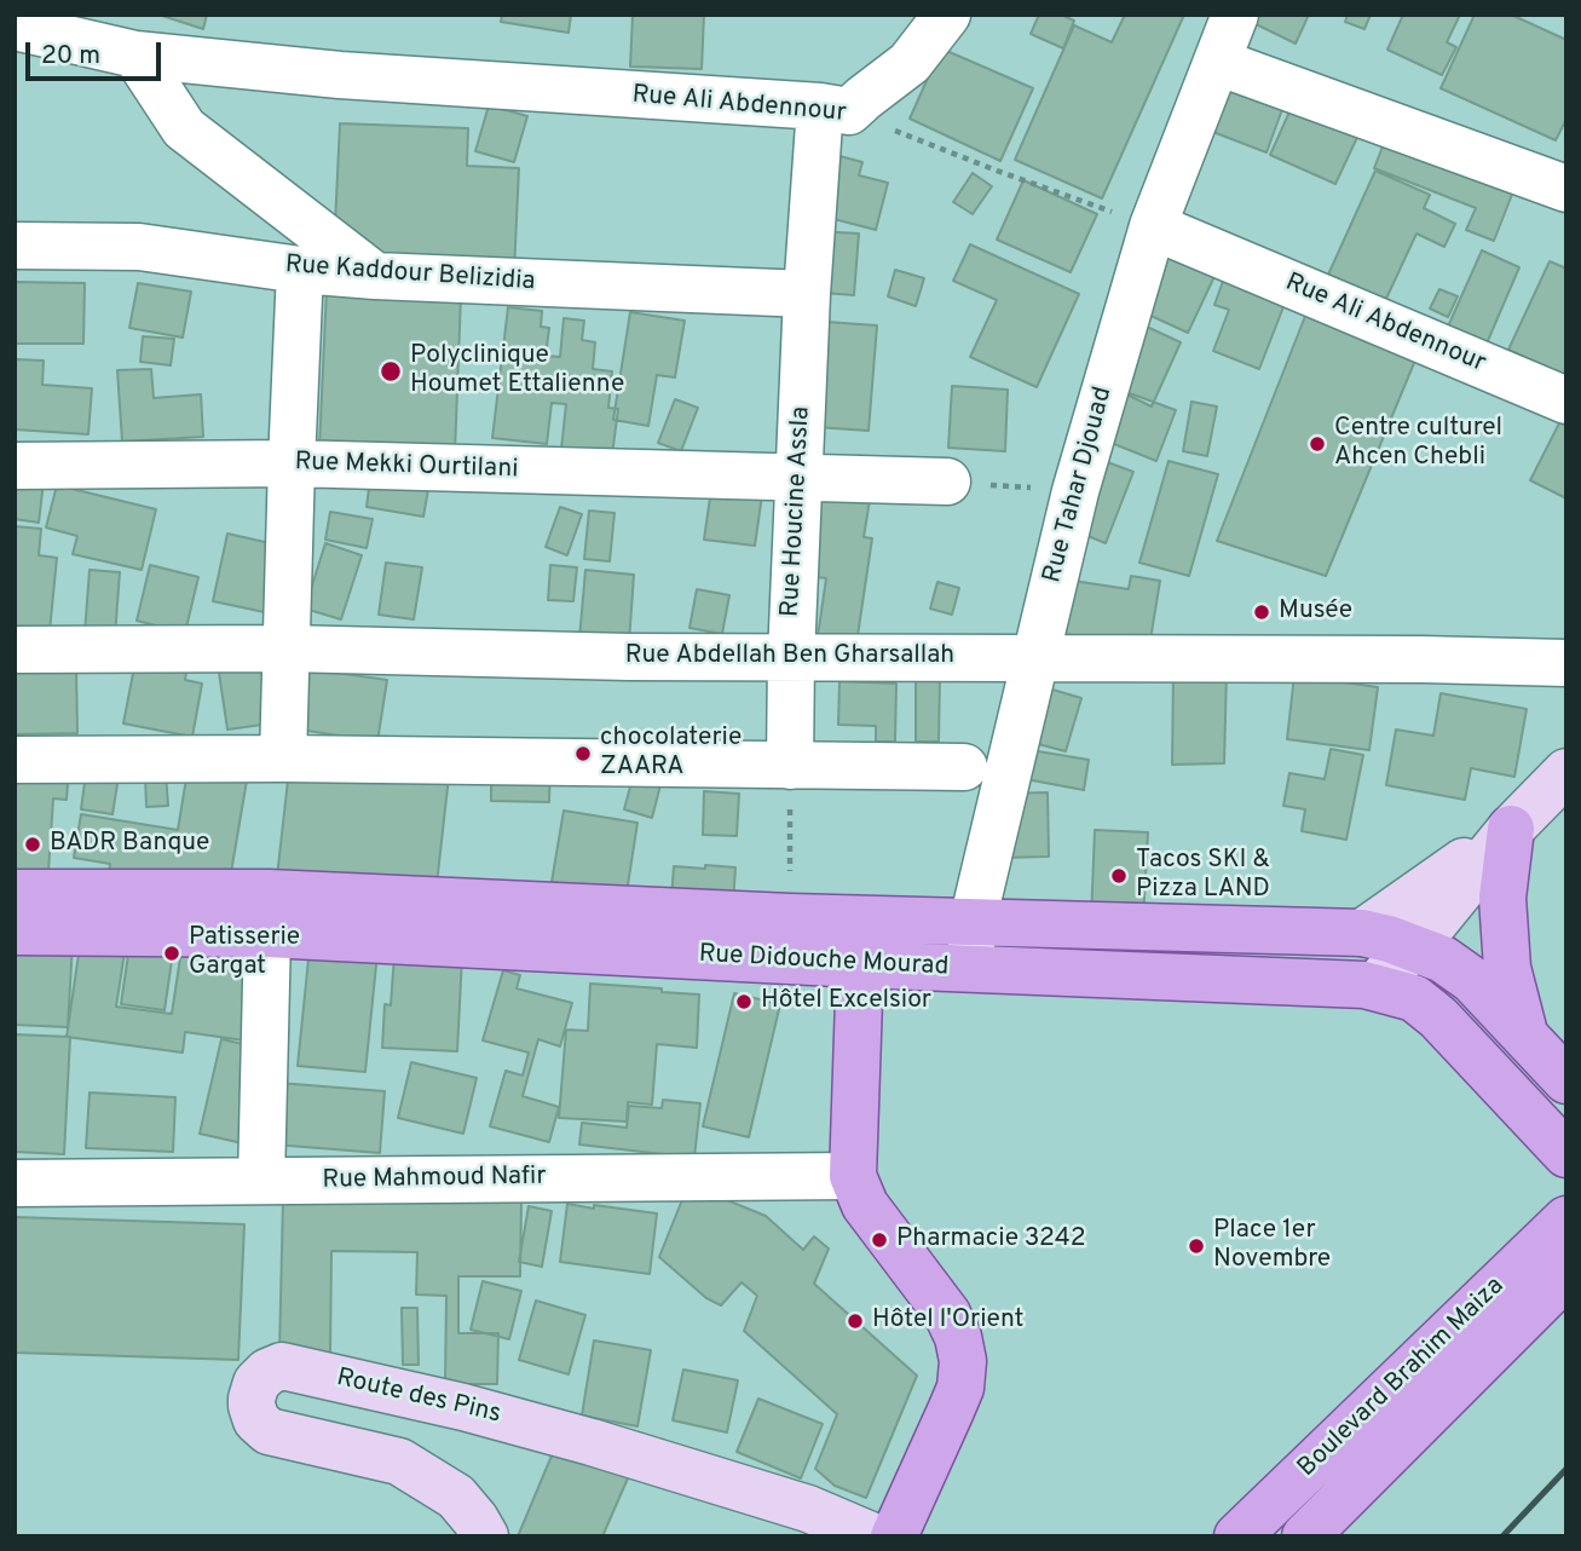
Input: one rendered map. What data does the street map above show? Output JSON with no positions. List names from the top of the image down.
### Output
{
  "streets": {
    "main road": ["Rue Didouche Mourad", "Boulevard Brahim Maiza"],
    "street": [
      "Rue Ali Abdennour",
      "Rue Kaddour Belizidia",
      "Rue Mekki Ourtilani",
      "Rue Tahar Djouad",
      "Rue Houcine Assla",
      "Rue Abdellah Ben Gharsallah",
      "Rue Mahmoud Nafir",
      "Route des Pins"
    ]
  },
  "crossings": [
    ["Rue Ali Abdennour", "Rue Tahar Djouad"],
    ["Rue Ali Abdennour", "Rue Houcine Assla"],
    ["Rue Kaddour Belizidia", "Rue Houcine Assla"],
    ["Rue Mekki Ourtilani", "Rue Houcine Assla"],
    ["Rue Tahar Djouad", "Rue Abdellah Ben Gharsallah"],
    ["Rue Tahar Djouad", "Rue Didouche Mourad"],
    ["Rue Houcine Assla", "Rue Abdellah Ben Gharsallah"]
  ],
  "places": [
    "Polyclinique Houmet Ettalienne",
    "Centre culturel Ahcen Chebli",
    "Musée",
    "chocolaterie ZAARA",
    "BADR Banque",
    "Tacos SKI & Pizza LAND",
    "Patisserie Gargat",
    "Hôtel Excelsior",
    "Pharmacie 3242",
    "Place 1er Novembre",
    "Hôtel l'Orient"
  ],
  "scale_bar": "20 m"
}
